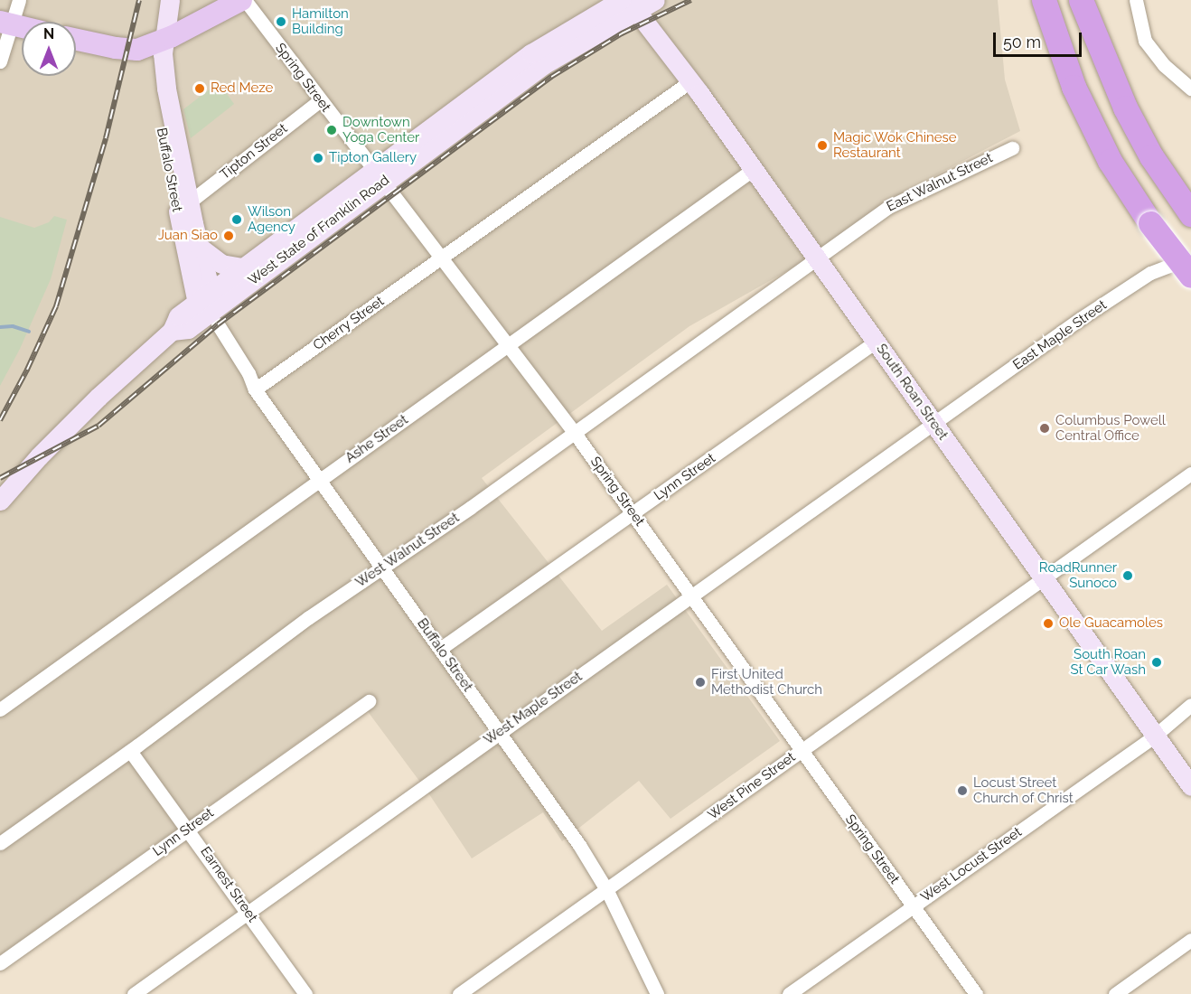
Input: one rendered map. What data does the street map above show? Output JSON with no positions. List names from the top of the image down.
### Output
{
  "streets": {
    "main road": ["Buffalo Street", "West State of Franklin Road", "South Roan Street"],
    "street": [
      "Spring Street",
      "Tipton Street",
      "East Walnut Street",
      "Cherry Street",
      "East Maple Street",
      "Ashe Street",
      "Lynn Street",
      "West Walnut Street",
      "West Maple Street",
      "West Pine Street",
      "West Locust Street",
      "Earnest Street"
    ]
  },
  "crossings": [
    ["Spring Street", "Tipton Street"],
    ["Spring Street", "West State of Franklin Road"],
    ["Spring Street", "Cherry Street"],
    ["Spring Street", "Ashe Street"],
    ["Spring Street", "Lynn Street"],
    ["Spring Street", "West Walnut Street"],
    ["Spring Street", "West Maple Street"],
    ["Spring Street", "West Pine Street"],
    ["Spring Street", "West Locust Street"],
    ["Tipton Street", "Buffalo Street"],
    ["Buffalo Street", "West State of Franklin Road"],
    ["Buffalo Street", "Cherry Street"],
    ["Buffalo Street", "Ashe Street"],
    ["Buffalo Street", "Lynn Street"],
    ["Buffalo Street", "West Walnut Street"],
    ["Buffalo Street", "West Maple Street"],
    ["Buffalo Street", "West Pine Street"],
    ["East Walnut Street", "South Roan Street"],
    ["East Walnut Street", "West Walnut Street"],
    ["West State of Franklin Road", "South Roan Street"],
    ["Cherry Street", "South Roan Street"],
    ["East Maple Street", "South Roan Street"],
    ["East Maple Street", "West Maple Street"],
    ["South Roan Street", "Ashe Street"],
    ["South Roan Street", "Lynn Street"],
    ["South Roan Street", "West Walnut Street"],
    ["South Roan Street", "West Maple Street"],
    ["South Roan Street", "West Pine Street"],
    ["South Roan Street", "West Locust Street"],
    ["Lynn Street", "Earnest Street"],
    ["West Walnut Street", "Earnest Street"],
    ["West Maple Street", "Earnest Street"]
  ],
  "places": [
    "Hamilton Building",
    "Red Meze",
    "Downtown Yoga Center",
    "Magic Wok Chinese Restaurant",
    "Tipton Gallery",
    "Wilson Agency",
    "Juan Siao",
    "Columbus Powell Central Office",
    "RoadRunner Sunoco",
    "Ole Guacamoles",
    "South Roan St Car Wash",
    "First United Methodist Church",
    "Locust Street Church of Christ"
  ],
  "scale_bar": "50 m",
  "north": "top"
}
